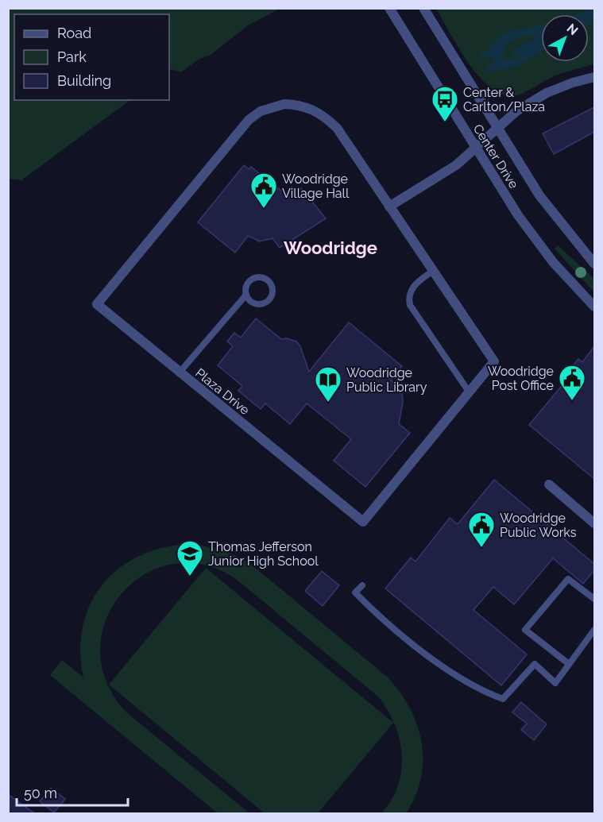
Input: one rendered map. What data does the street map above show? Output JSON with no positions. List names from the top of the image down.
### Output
{
  "streets": {
    "street": ["Center Drive", "Plaza Drive"]
  },
  "districts": ["Woodridge"],
  "places": {
    "bus stop": ["Center & Carlton/Plaza"],
    "public building": ["Woodridge Village Hall", "Woodridge Post Office", "Woodridge Public Works"],
    "library": ["Woodridge Public Library"],
    "school or university": ["Thomas Jefferson Junior High School"]
  },
  "legend": ["Road", "Park", "Building"],
  "scale_bar": "50 m",
  "north": "top right"
}
